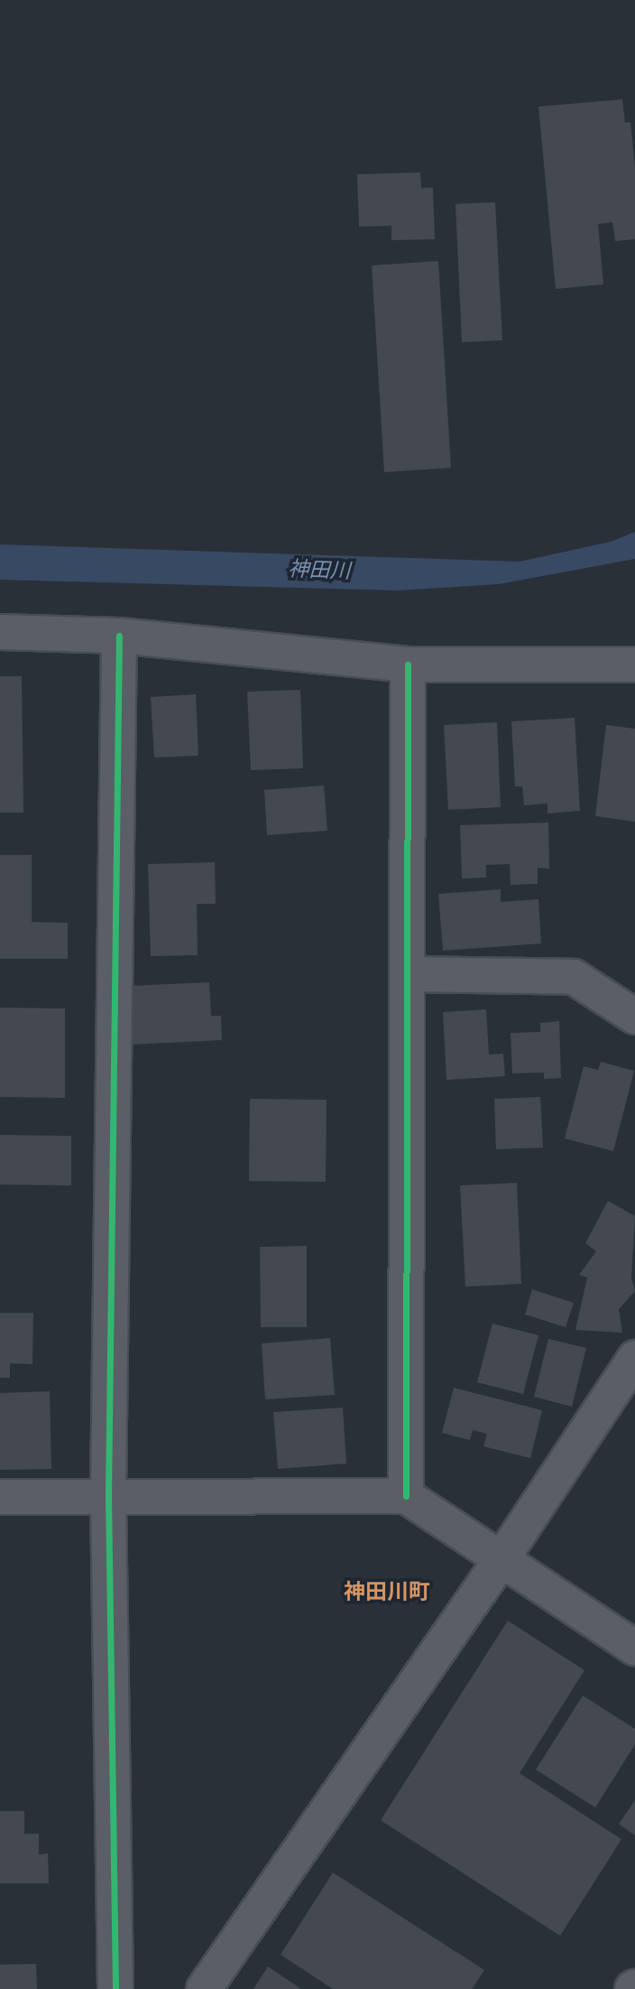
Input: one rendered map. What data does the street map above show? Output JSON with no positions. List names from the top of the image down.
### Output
{
  "districts": ["神田川町"],
  "water": ["神田川"]
}
